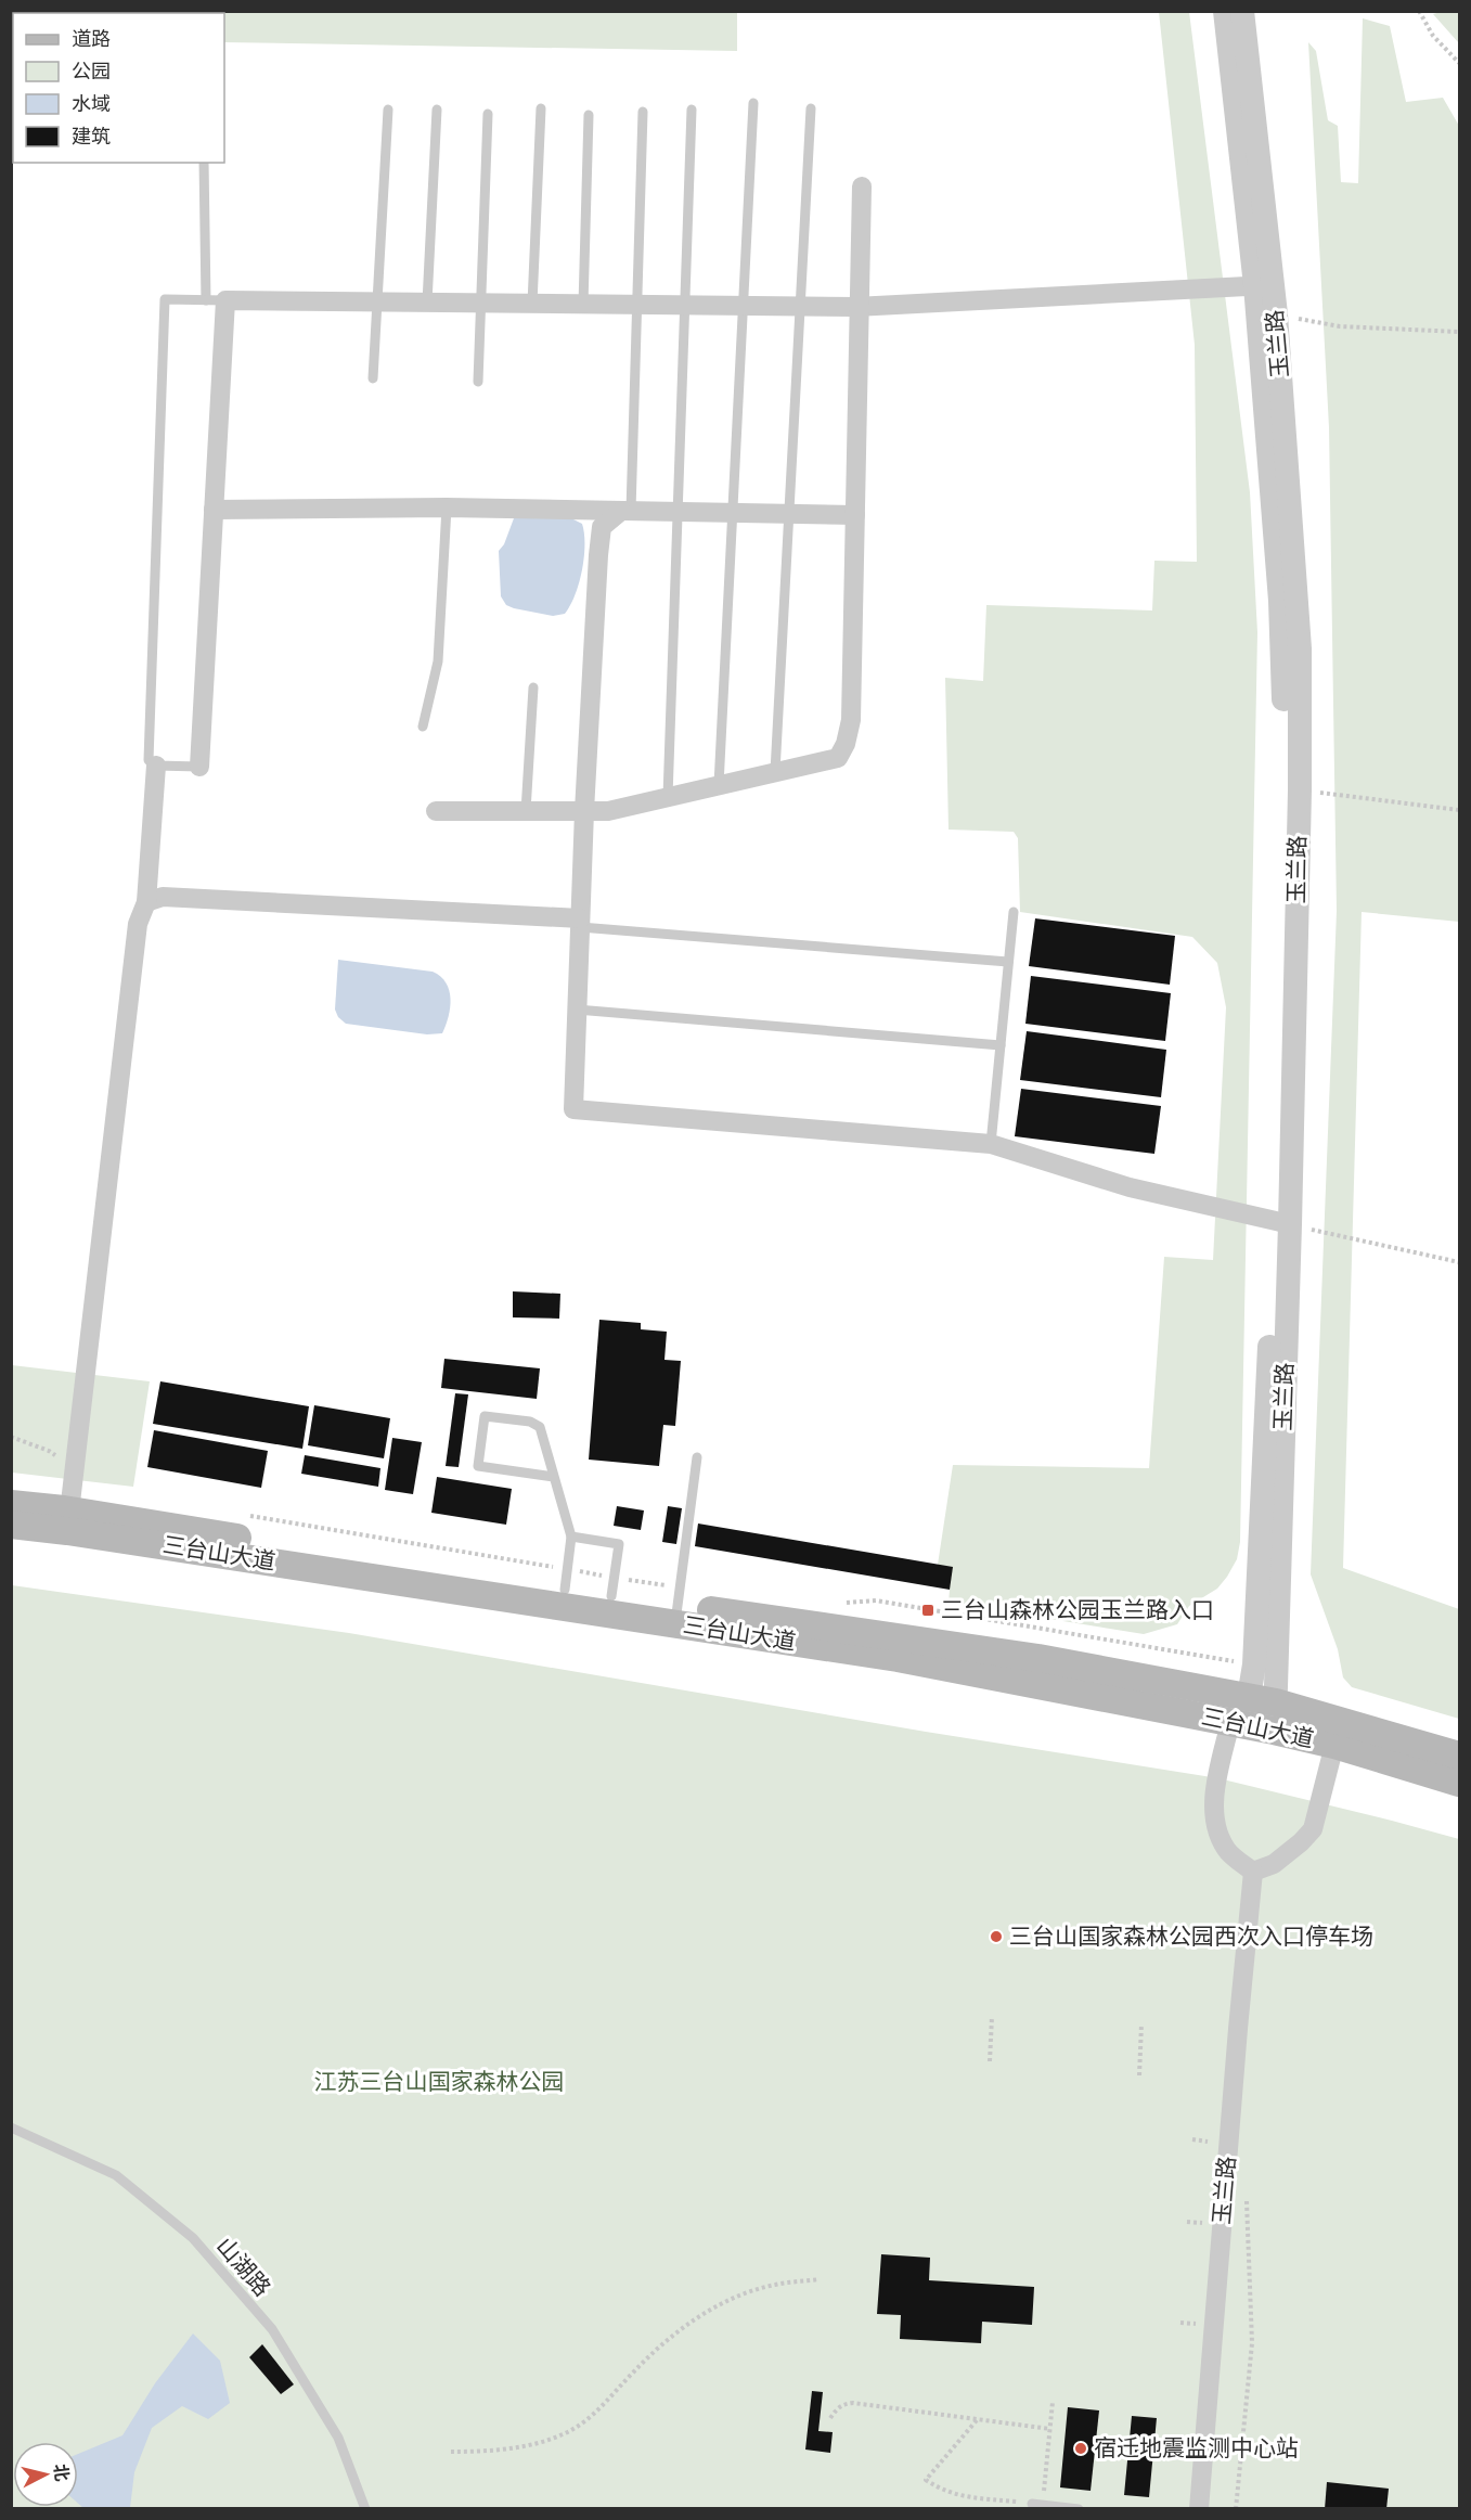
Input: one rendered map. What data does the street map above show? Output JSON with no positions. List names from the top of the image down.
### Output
{
  "streets": {
    "main road": ["三台山大道"],
    "street": ["玉兰路"],
    "lane": ["山湖路"]
  },
  "crossings": [
    ["玉兰路", "三台山大道"]
  ],
  "parks": ["江苏三台山国家森林公园"],
  "places": {
    "transit": ["三台山森林公园玉兰路入口"],
    "other": ["三台山国家森林公园西次入口停车场", "宿迁地震监测中心站"]
  },
  "legend": [
    "道路",
    "公园",
    "水域",
    "建筑"
  ],
  "north": "right"
}
